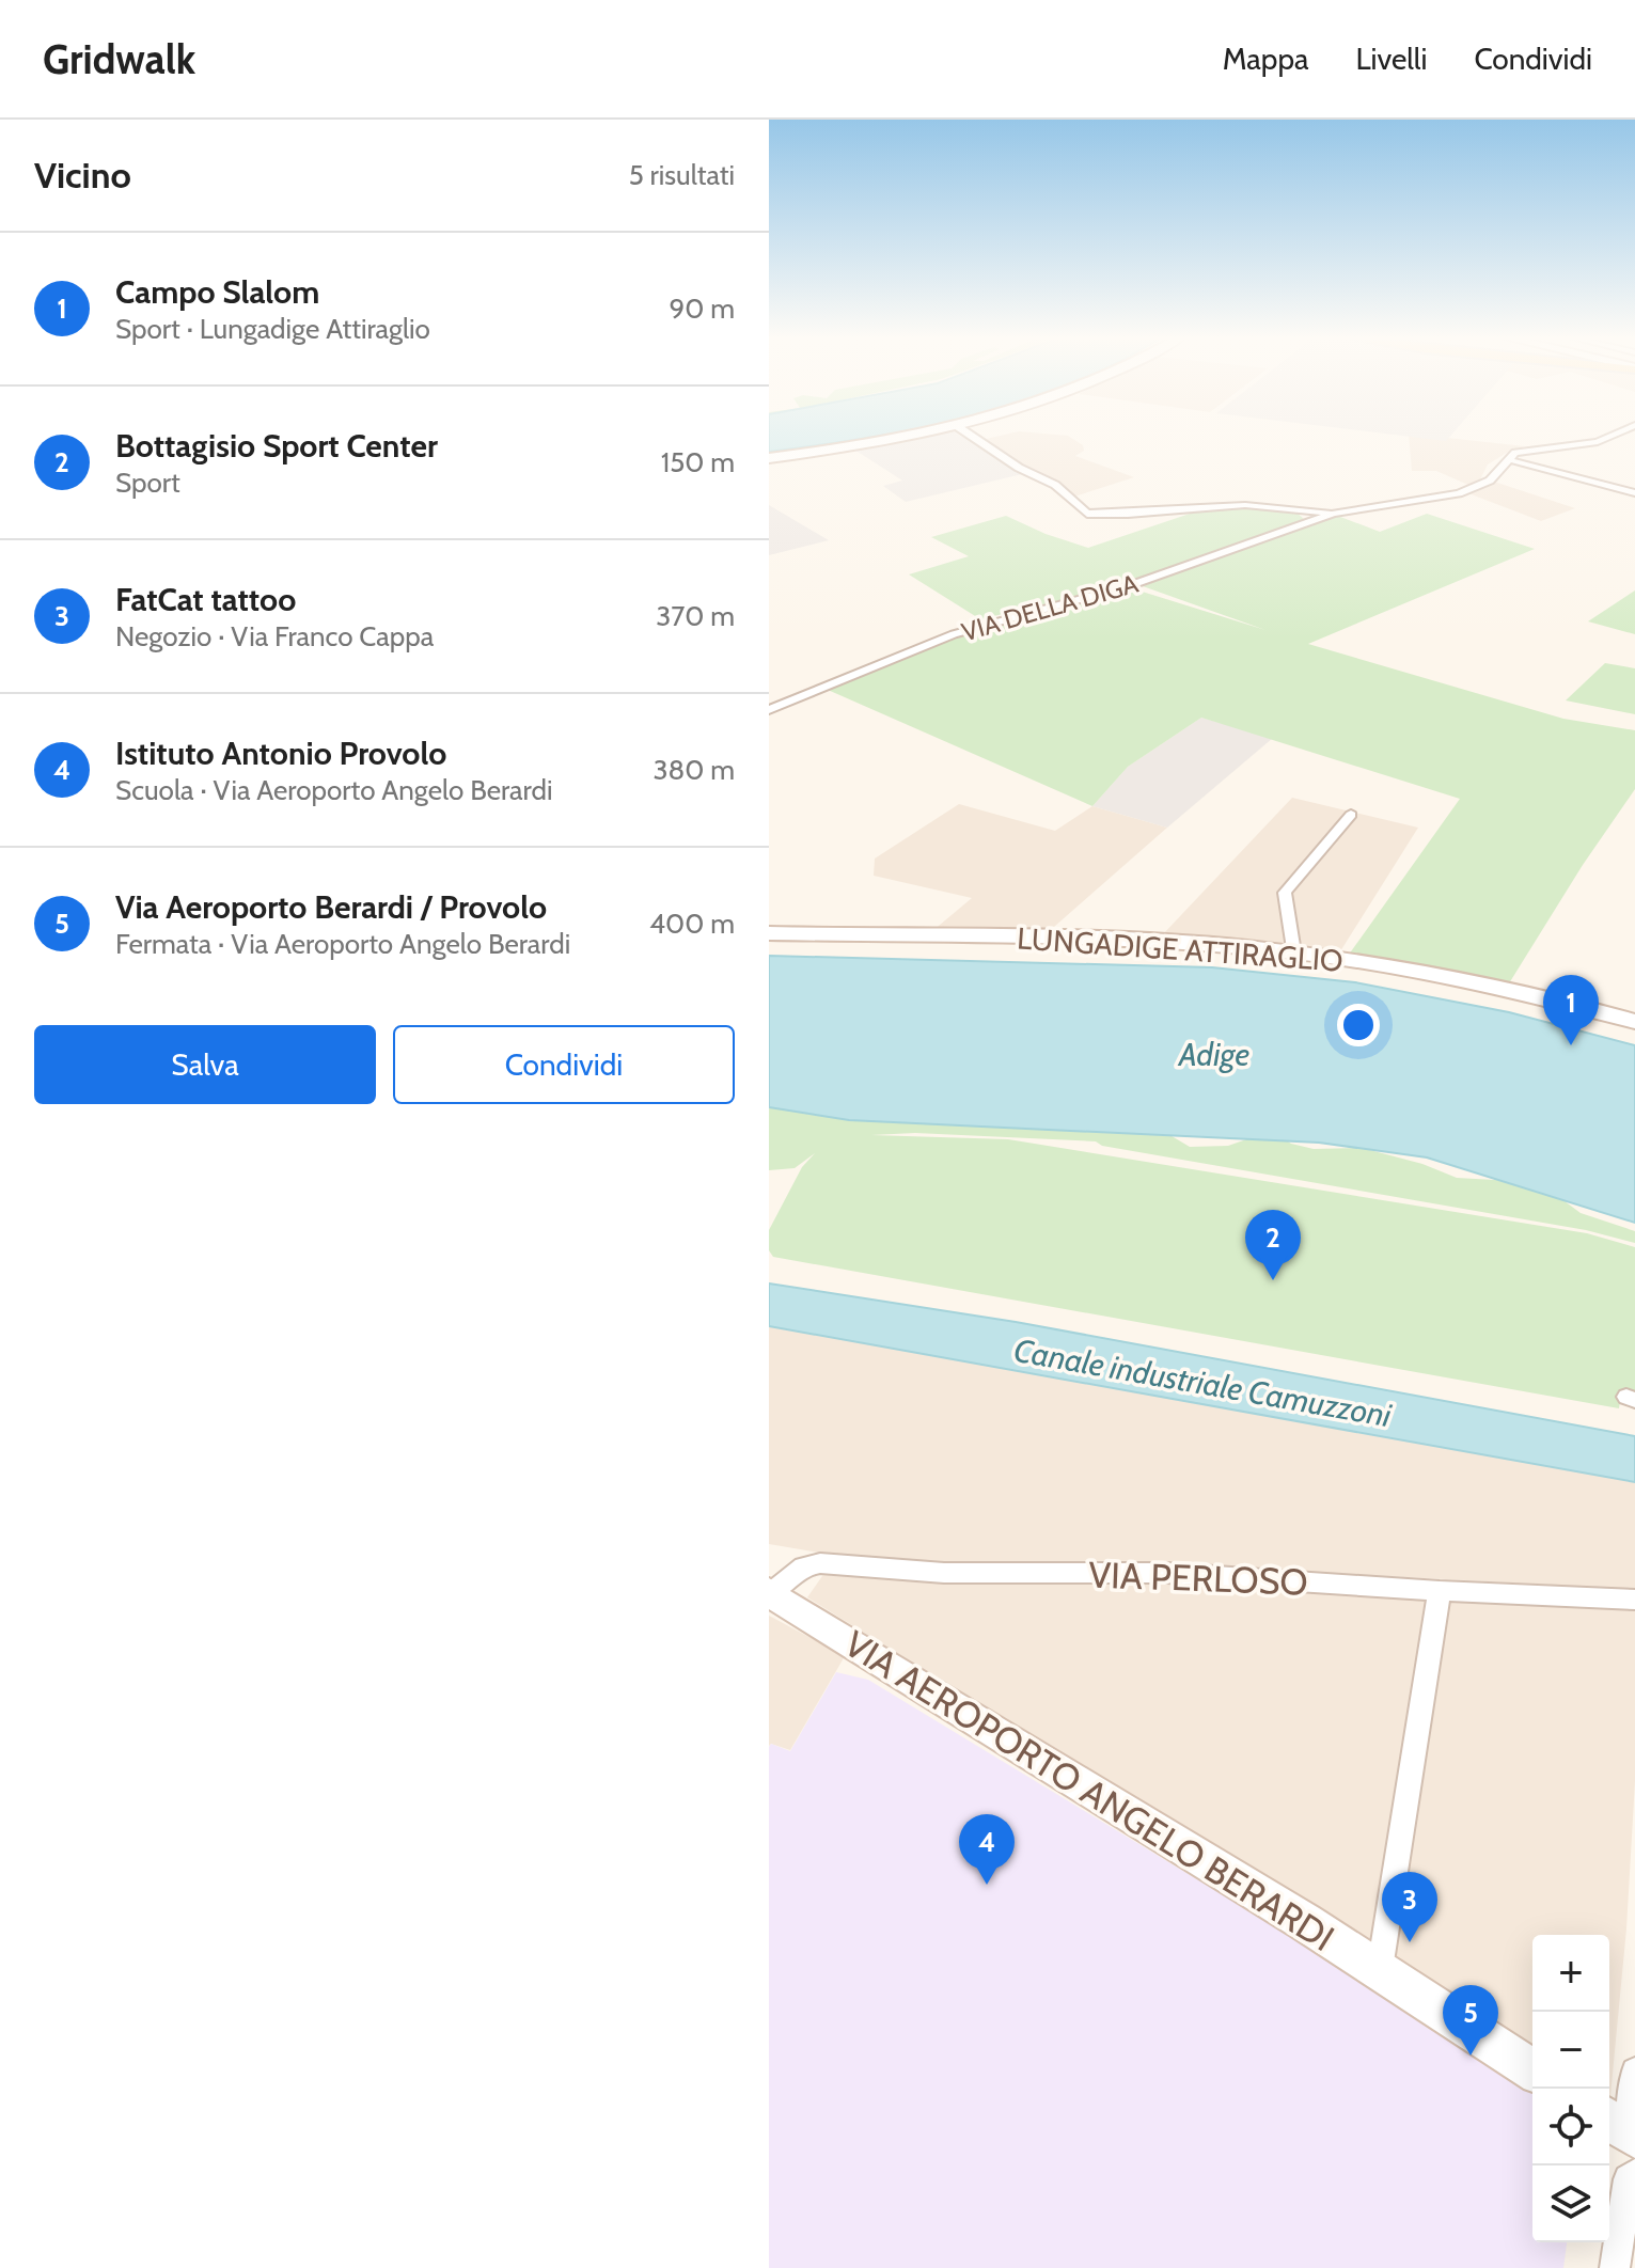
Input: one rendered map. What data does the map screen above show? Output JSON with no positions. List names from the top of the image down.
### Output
{
  "streets": {
    "street": [
      "VIA DELLA DIGA",
      "LUNGADIGE ATTIRAGLIO",
      "VIA PERLOSO",
      "VIA AEROPORTO ANGELO BERARDI"
    ]
  },
  "crossings": [
    ["VIA PERLOSO", "VIA AEROPORTO ANGELO BERARDI"]
  ],
  "water": ["Adige", "Canale industriale Camuzzoni"],
  "page": {
    "header": "Gridwalk",
    "nav": ["Mappa", "Livelli", "Condividi"],
    "heading": ["Vicino", "5 risultati"],
    "list": [
      {
        "mark": "1",
        "name": "Campo Slalom",
        "note": "Sport · Lungadige Attiraglio",
        "value": "90 m"
      },
      {
        "mark": "2",
        "name": "Bottagisio Sport Center",
        "note": "Sport",
        "value": "150 m"
      },
      {
        "mark": "3",
        "name": "FatCat tattoo",
        "note": "Negozio · Via Franco Cappa",
        "value": "370 m"
      },
      {
        "mark": "4",
        "name": "Istituto Antonio Provolo",
        "note": "Scuola · Via Aeroporto Angelo Berardi",
        "value": "380 m"
      },
      {
        "mark": "5",
        "name": "Via Aeroporto Berardi / Provolo",
        "note": "Fermata · Via Aeroporto Angelo Berardi",
        "value": "400 m"
      }
    ],
    "pins": [
      "1",
      "2",
      "4",
      "3",
      "5"
    ],
    "buttons": ["Salva", "Condividi"],
    "map_buttons": ["+", "−"]
  }
}
